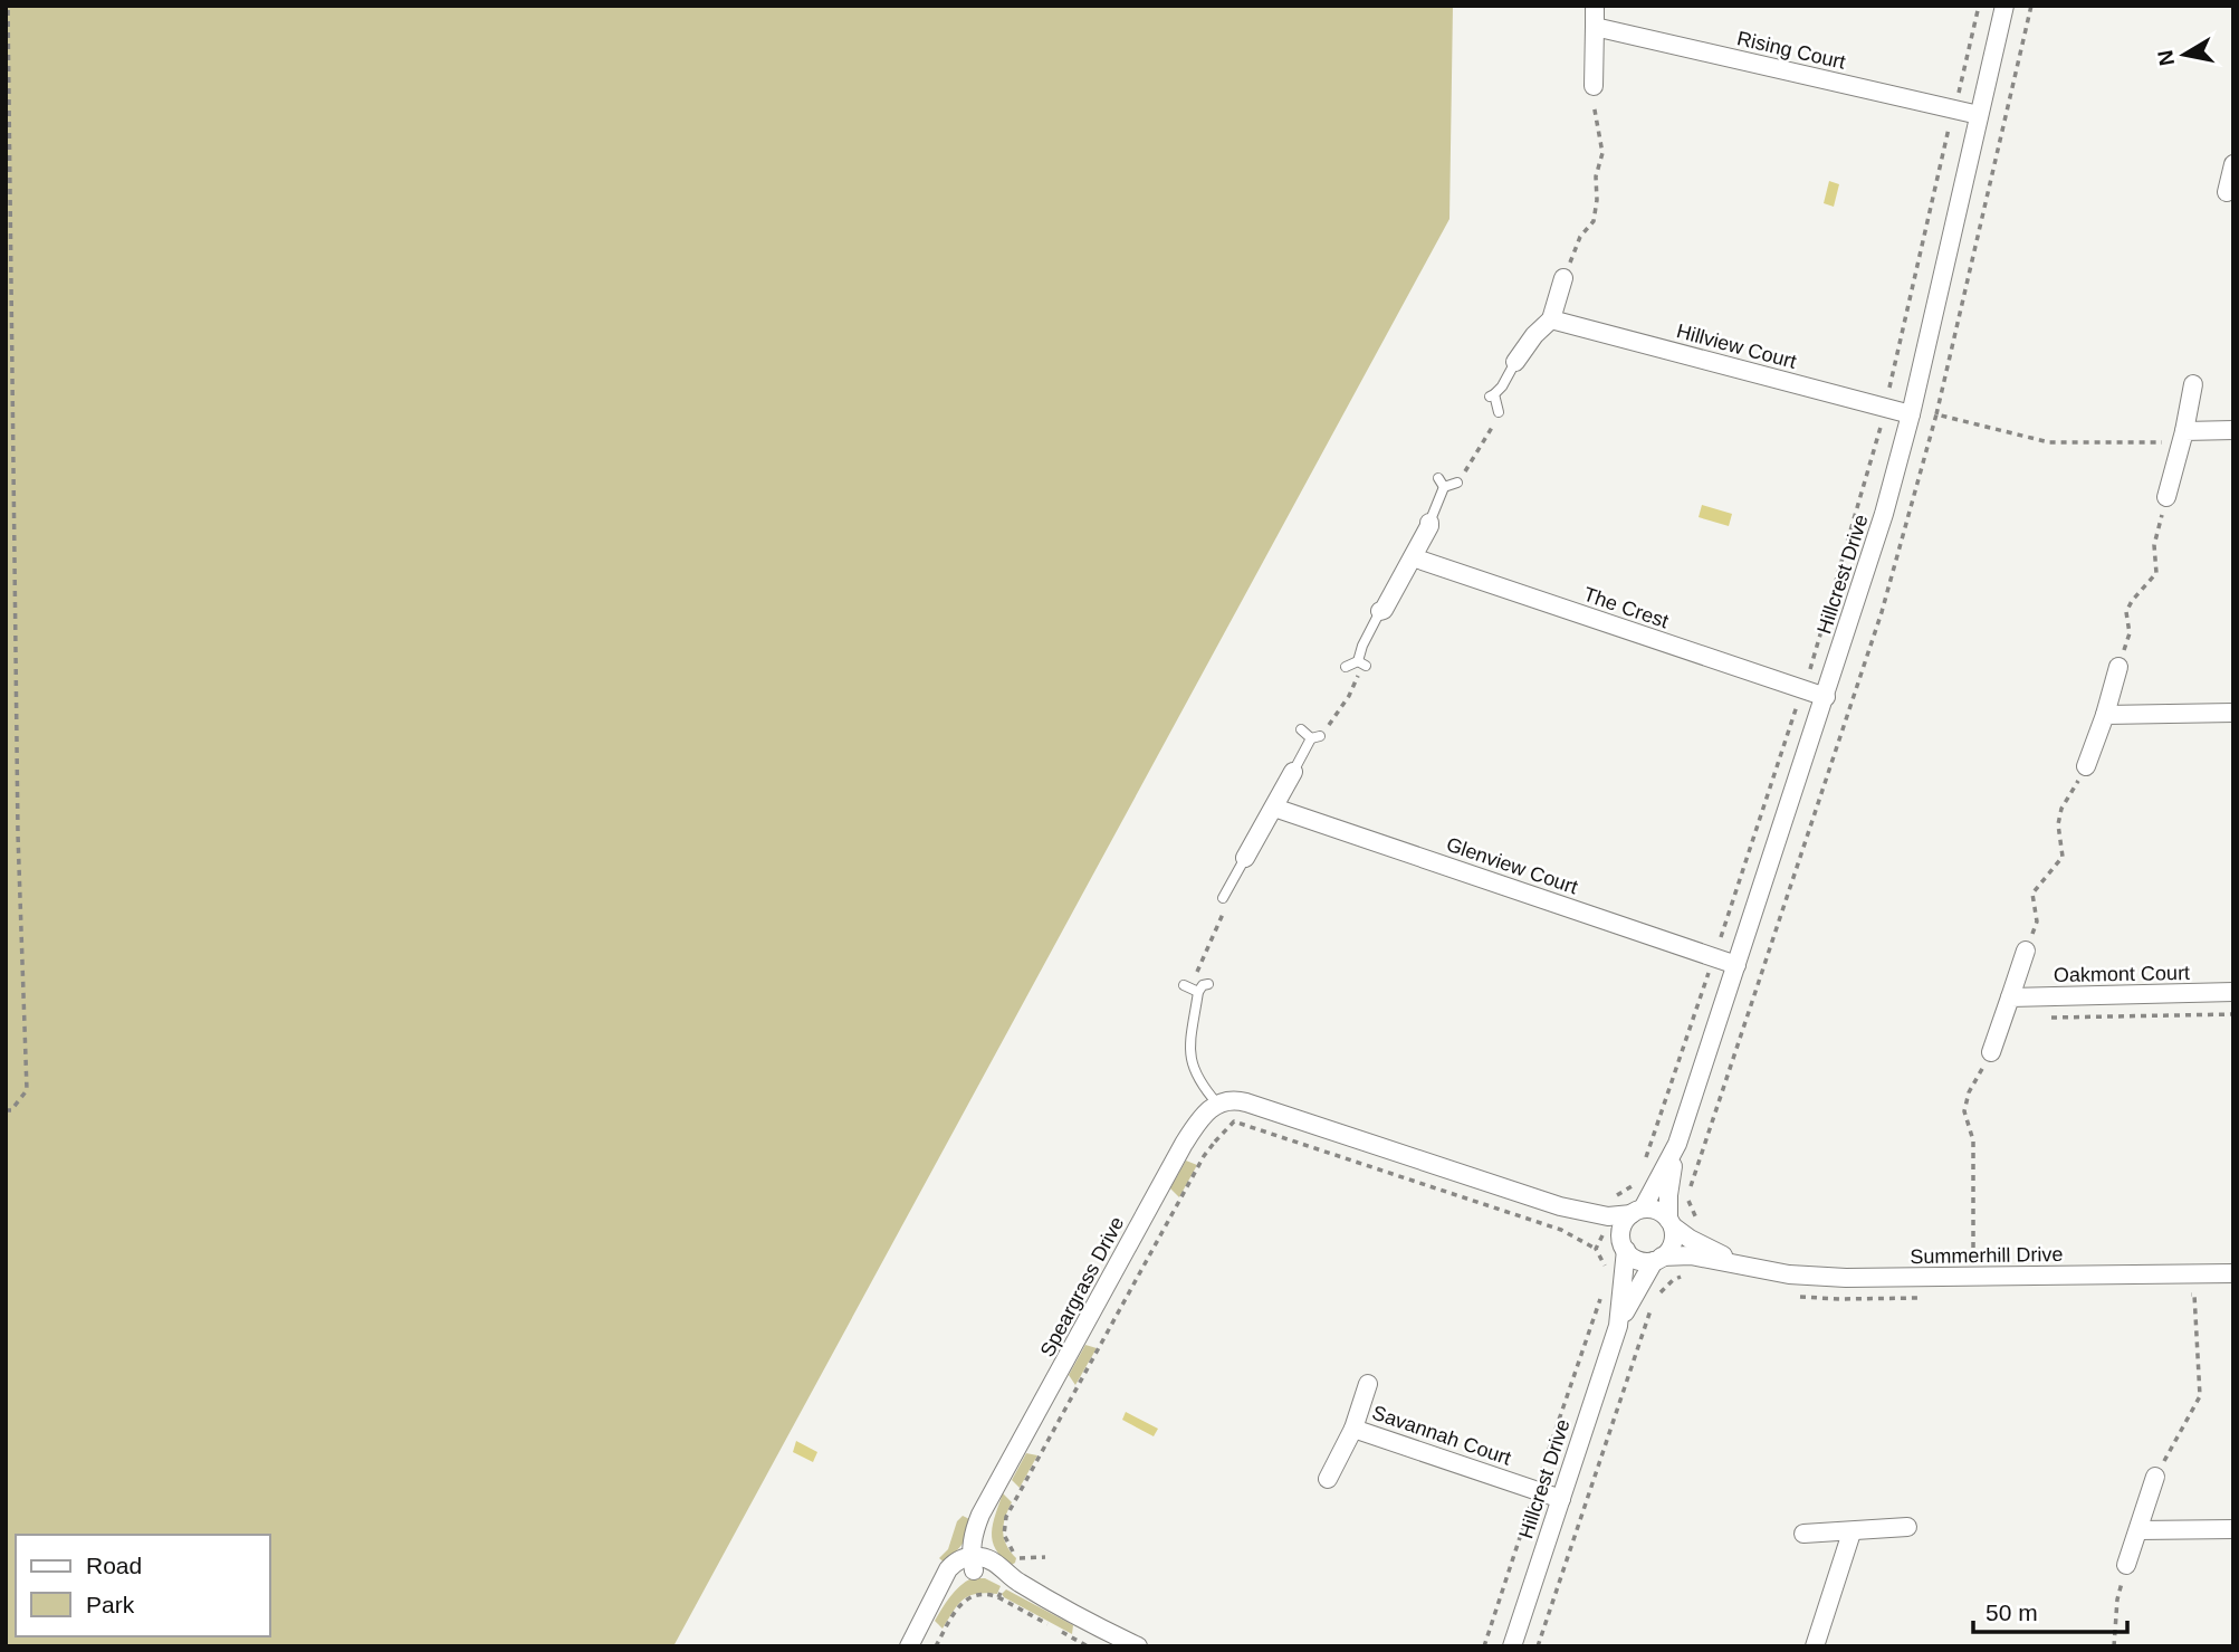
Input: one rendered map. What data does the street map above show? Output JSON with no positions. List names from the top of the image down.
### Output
{
  "streets": {
    "street": [
      "Rising Court",
      "Hillview Court",
      "Hillcrest Drive",
      "The Crest",
      "Glenview Court",
      "Oakmont Court",
      "Summerhill Drive",
      "Speargrass Drive",
      "Savannah Court"
    ]
  },
  "crossings": [
    ["Rising Court", "Hillcrest Drive"],
    ["Hillview Court", "Hillcrest Drive"],
    ["Hillcrest Drive", "The Crest"],
    ["Hillcrest Drive", "Glenview Court"],
    ["Hillcrest Drive", "Summerhill Drive"],
    ["Hillcrest Drive", "Savannah Court"]
  ],
  "legend": ["Road", "Park"],
  "scale_bar": "50 m",
  "north": "left"
}
